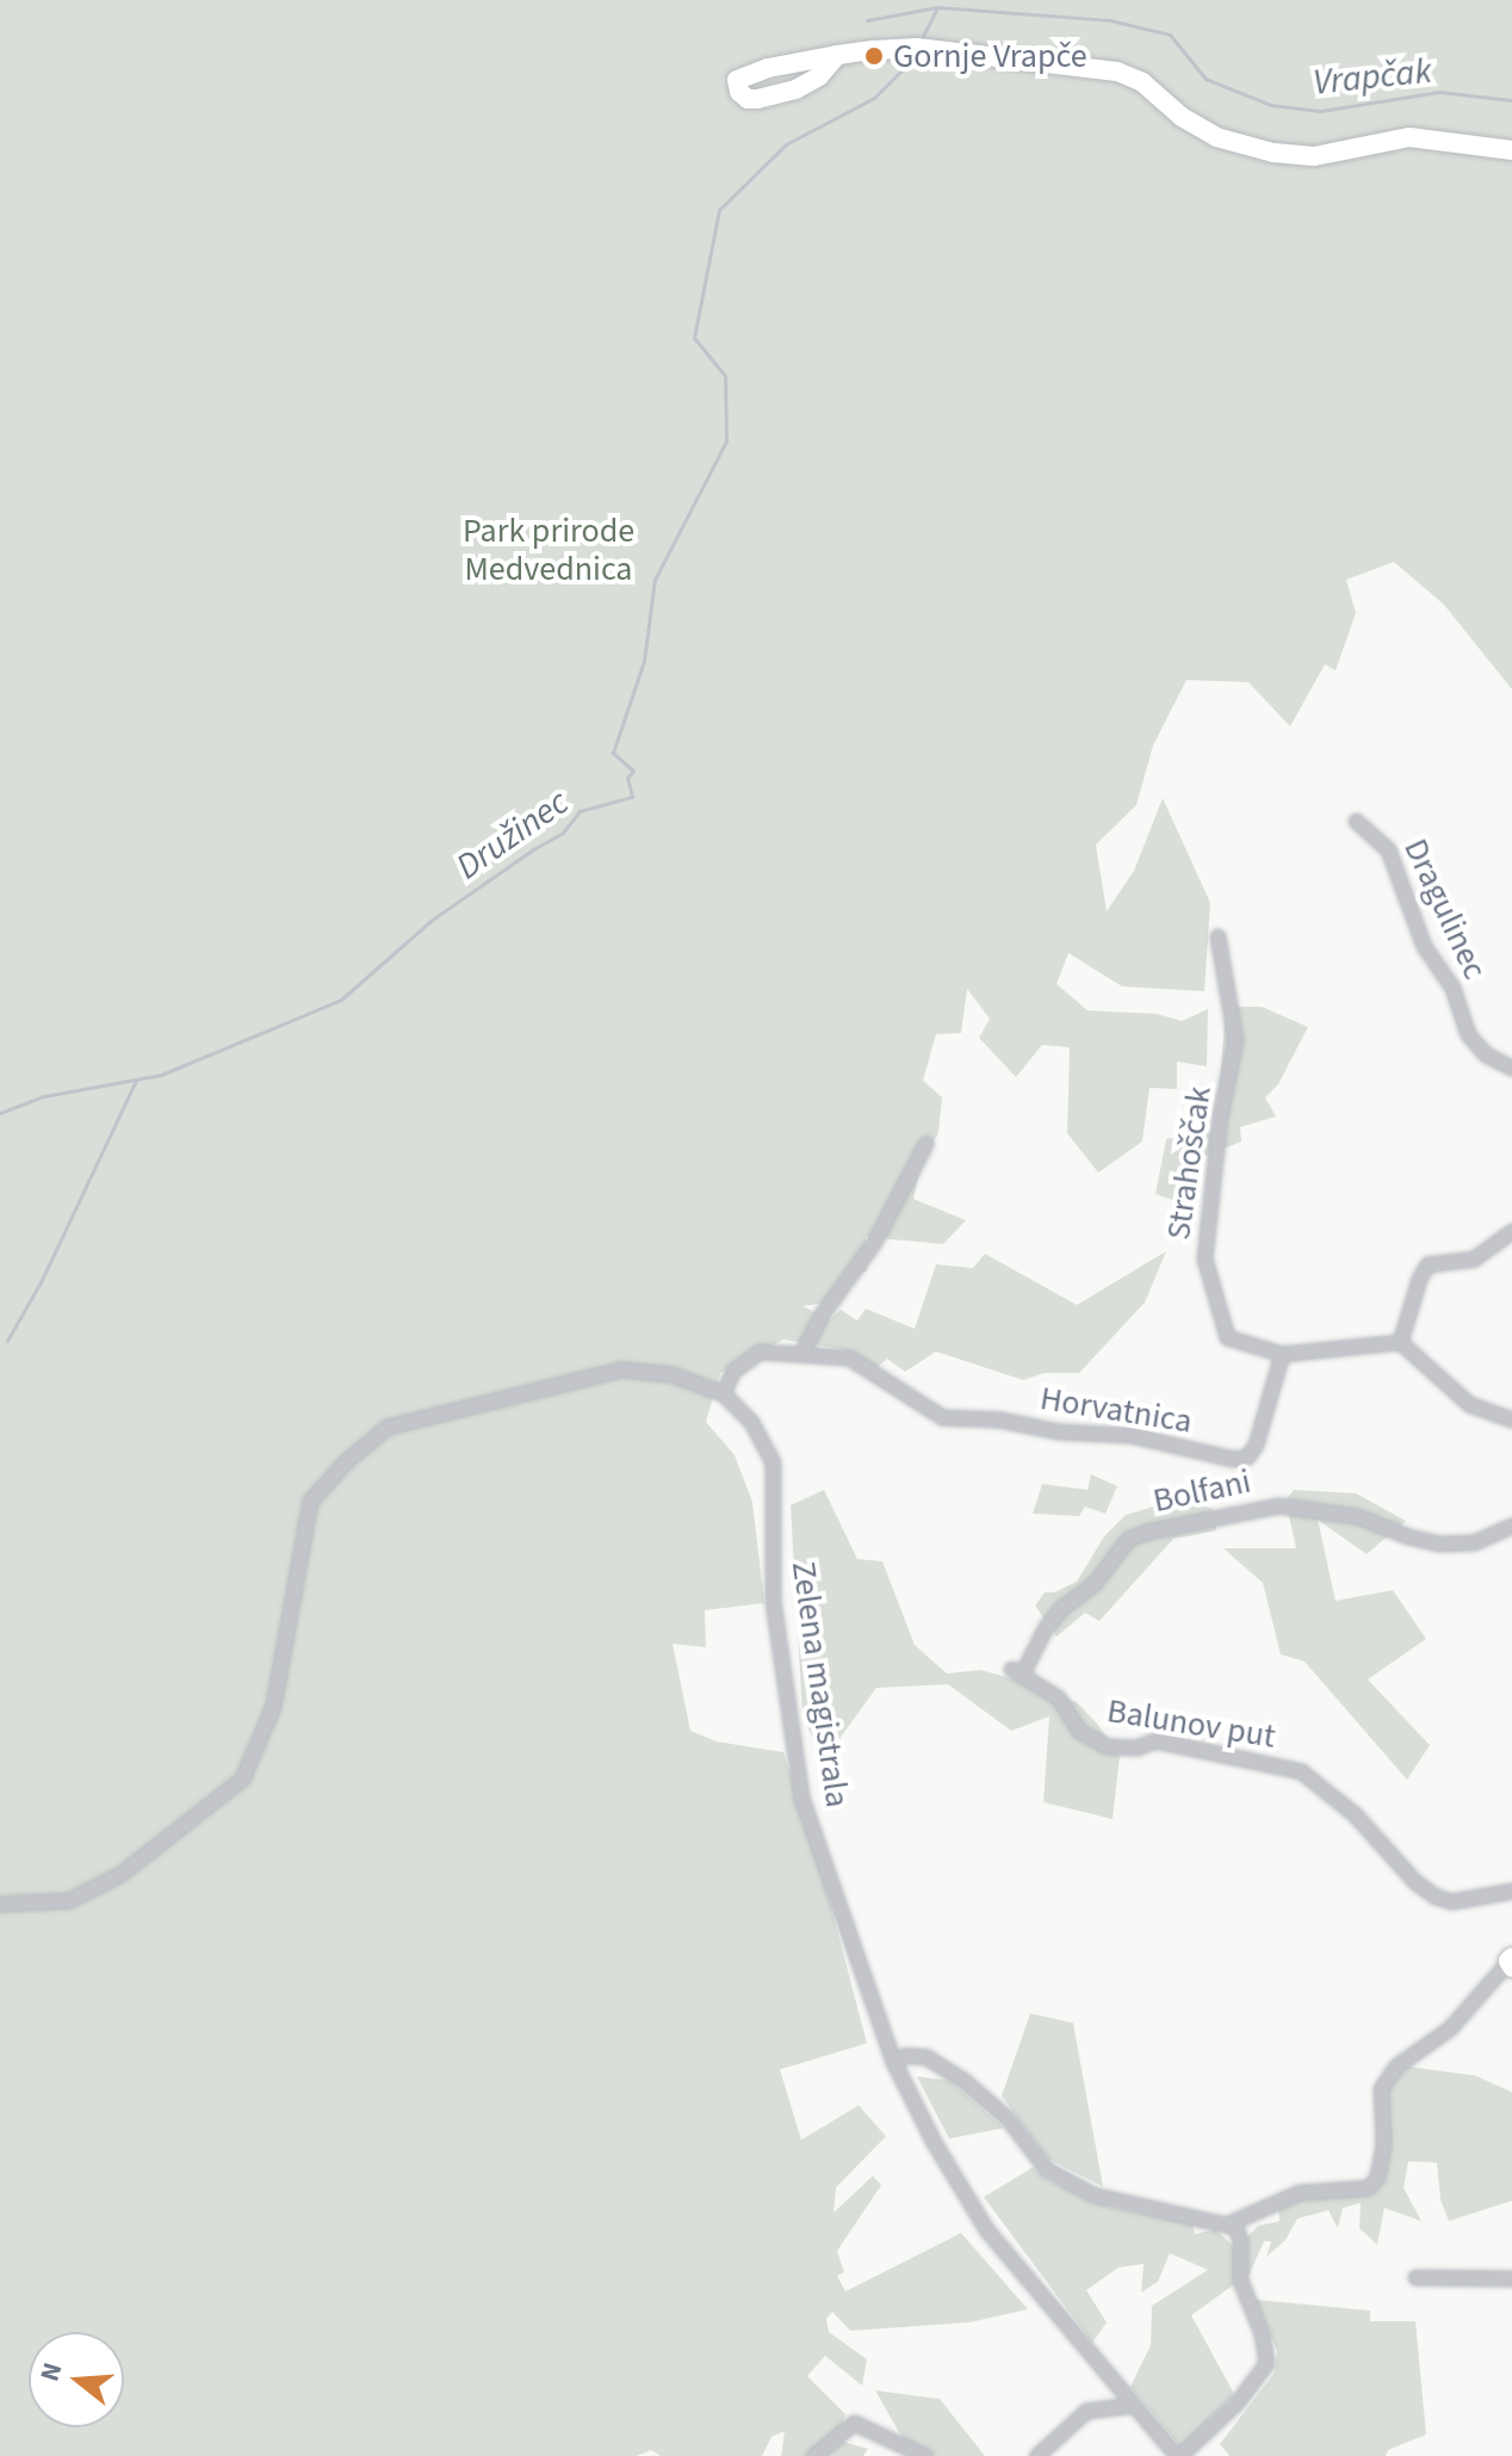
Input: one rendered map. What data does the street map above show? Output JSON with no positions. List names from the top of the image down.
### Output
{
  "streets": {
    "street": [
      "Dragulinec",
      "Strahoščak",
      "Horvatnica",
      "Bolfani",
      "Zelena magistrala",
      "Balunov put"
    ]
  },
  "crossings": [
    ["Strahoščak", "Horvatnica"],
    ["Horvatnica", "Zelena magistrala"],
    ["Bolfani", "Balunov put"]
  ],
  "water": ["Vrapčak", "Družinec"],
  "parks": ["Park prirode Medvednica"],
  "places": ["Gornje Vrapče"],
  "north": "left"
}
